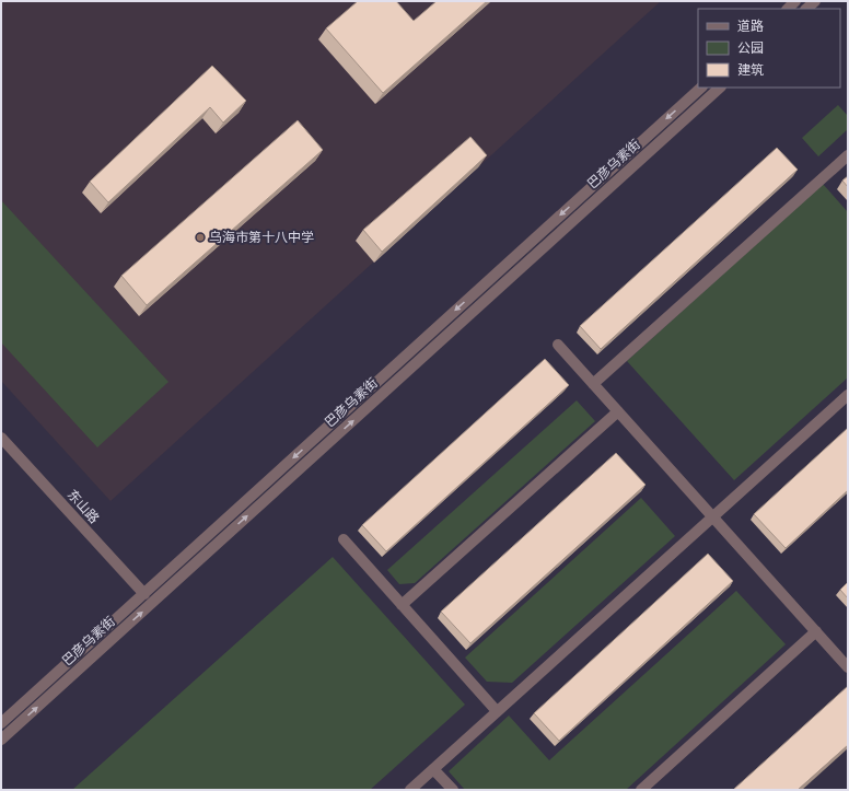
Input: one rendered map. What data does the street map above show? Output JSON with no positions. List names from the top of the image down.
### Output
{
  "streets": {
    "street": ["巴彦乌素街", "东山路"]
  },
  "crossings": [
    ["巴彦乌素街", "东山路"]
  ],
  "places": ["乌海市第十八中学"],
  "legend": ["道路", "公园", "建筑"]
}
